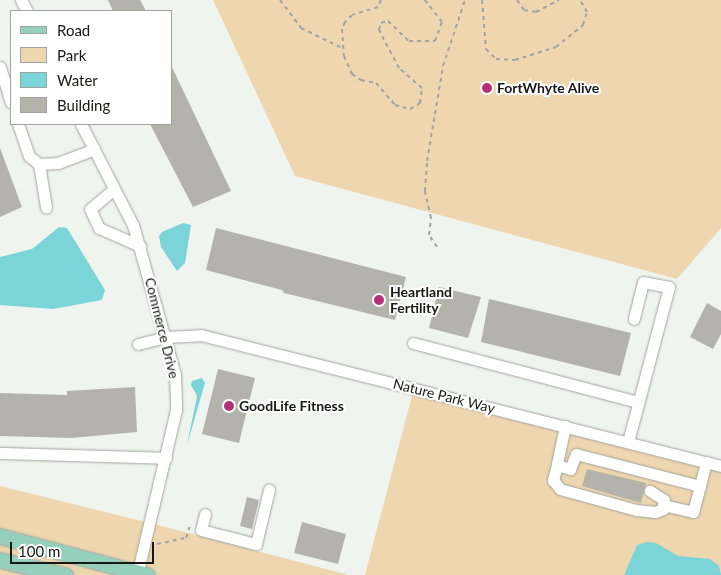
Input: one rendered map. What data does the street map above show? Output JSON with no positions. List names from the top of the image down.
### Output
{
  "streets": {
    "street": ["Commerce Drive", "Nature Park Way"]
  },
  "crossings": [
    ["Commerce Drive", "Nature Park Way"]
  ],
  "places": ["FortWhyte Alive", "Heartland Fertility", "GoodLife Fitness"],
  "legend": [
    "Road",
    "Park",
    "Water",
    "Building"
  ],
  "scale_bar": "100 m"
}
